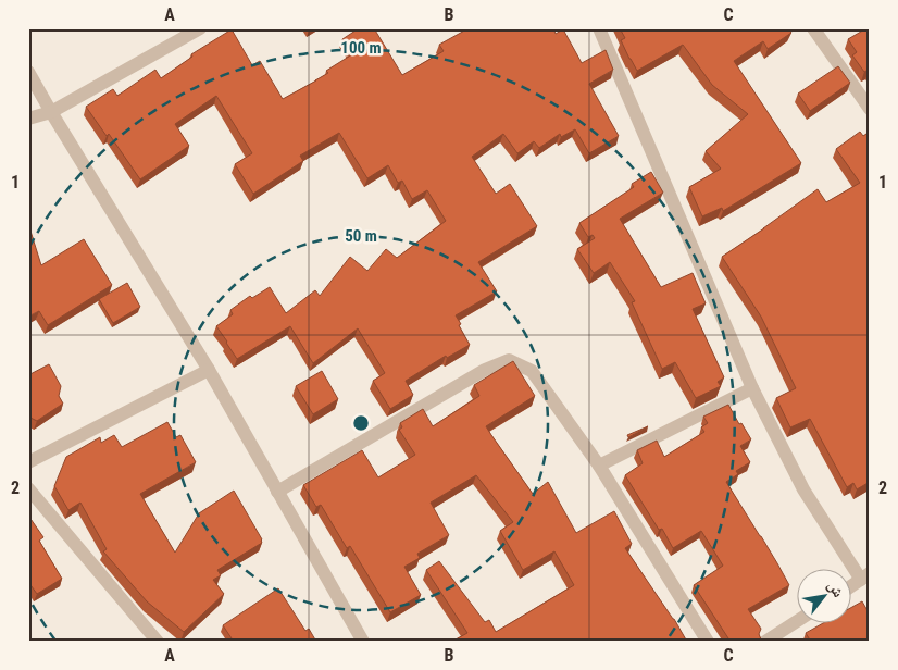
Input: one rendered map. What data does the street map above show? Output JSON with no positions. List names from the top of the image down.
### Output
{
  "north": "top right",
  "grid": {
    "columns": ["A", "B", "C"],
    "rows": ["1", "2"]
  },
  "rings": ["100 m", "50 m"]
}
